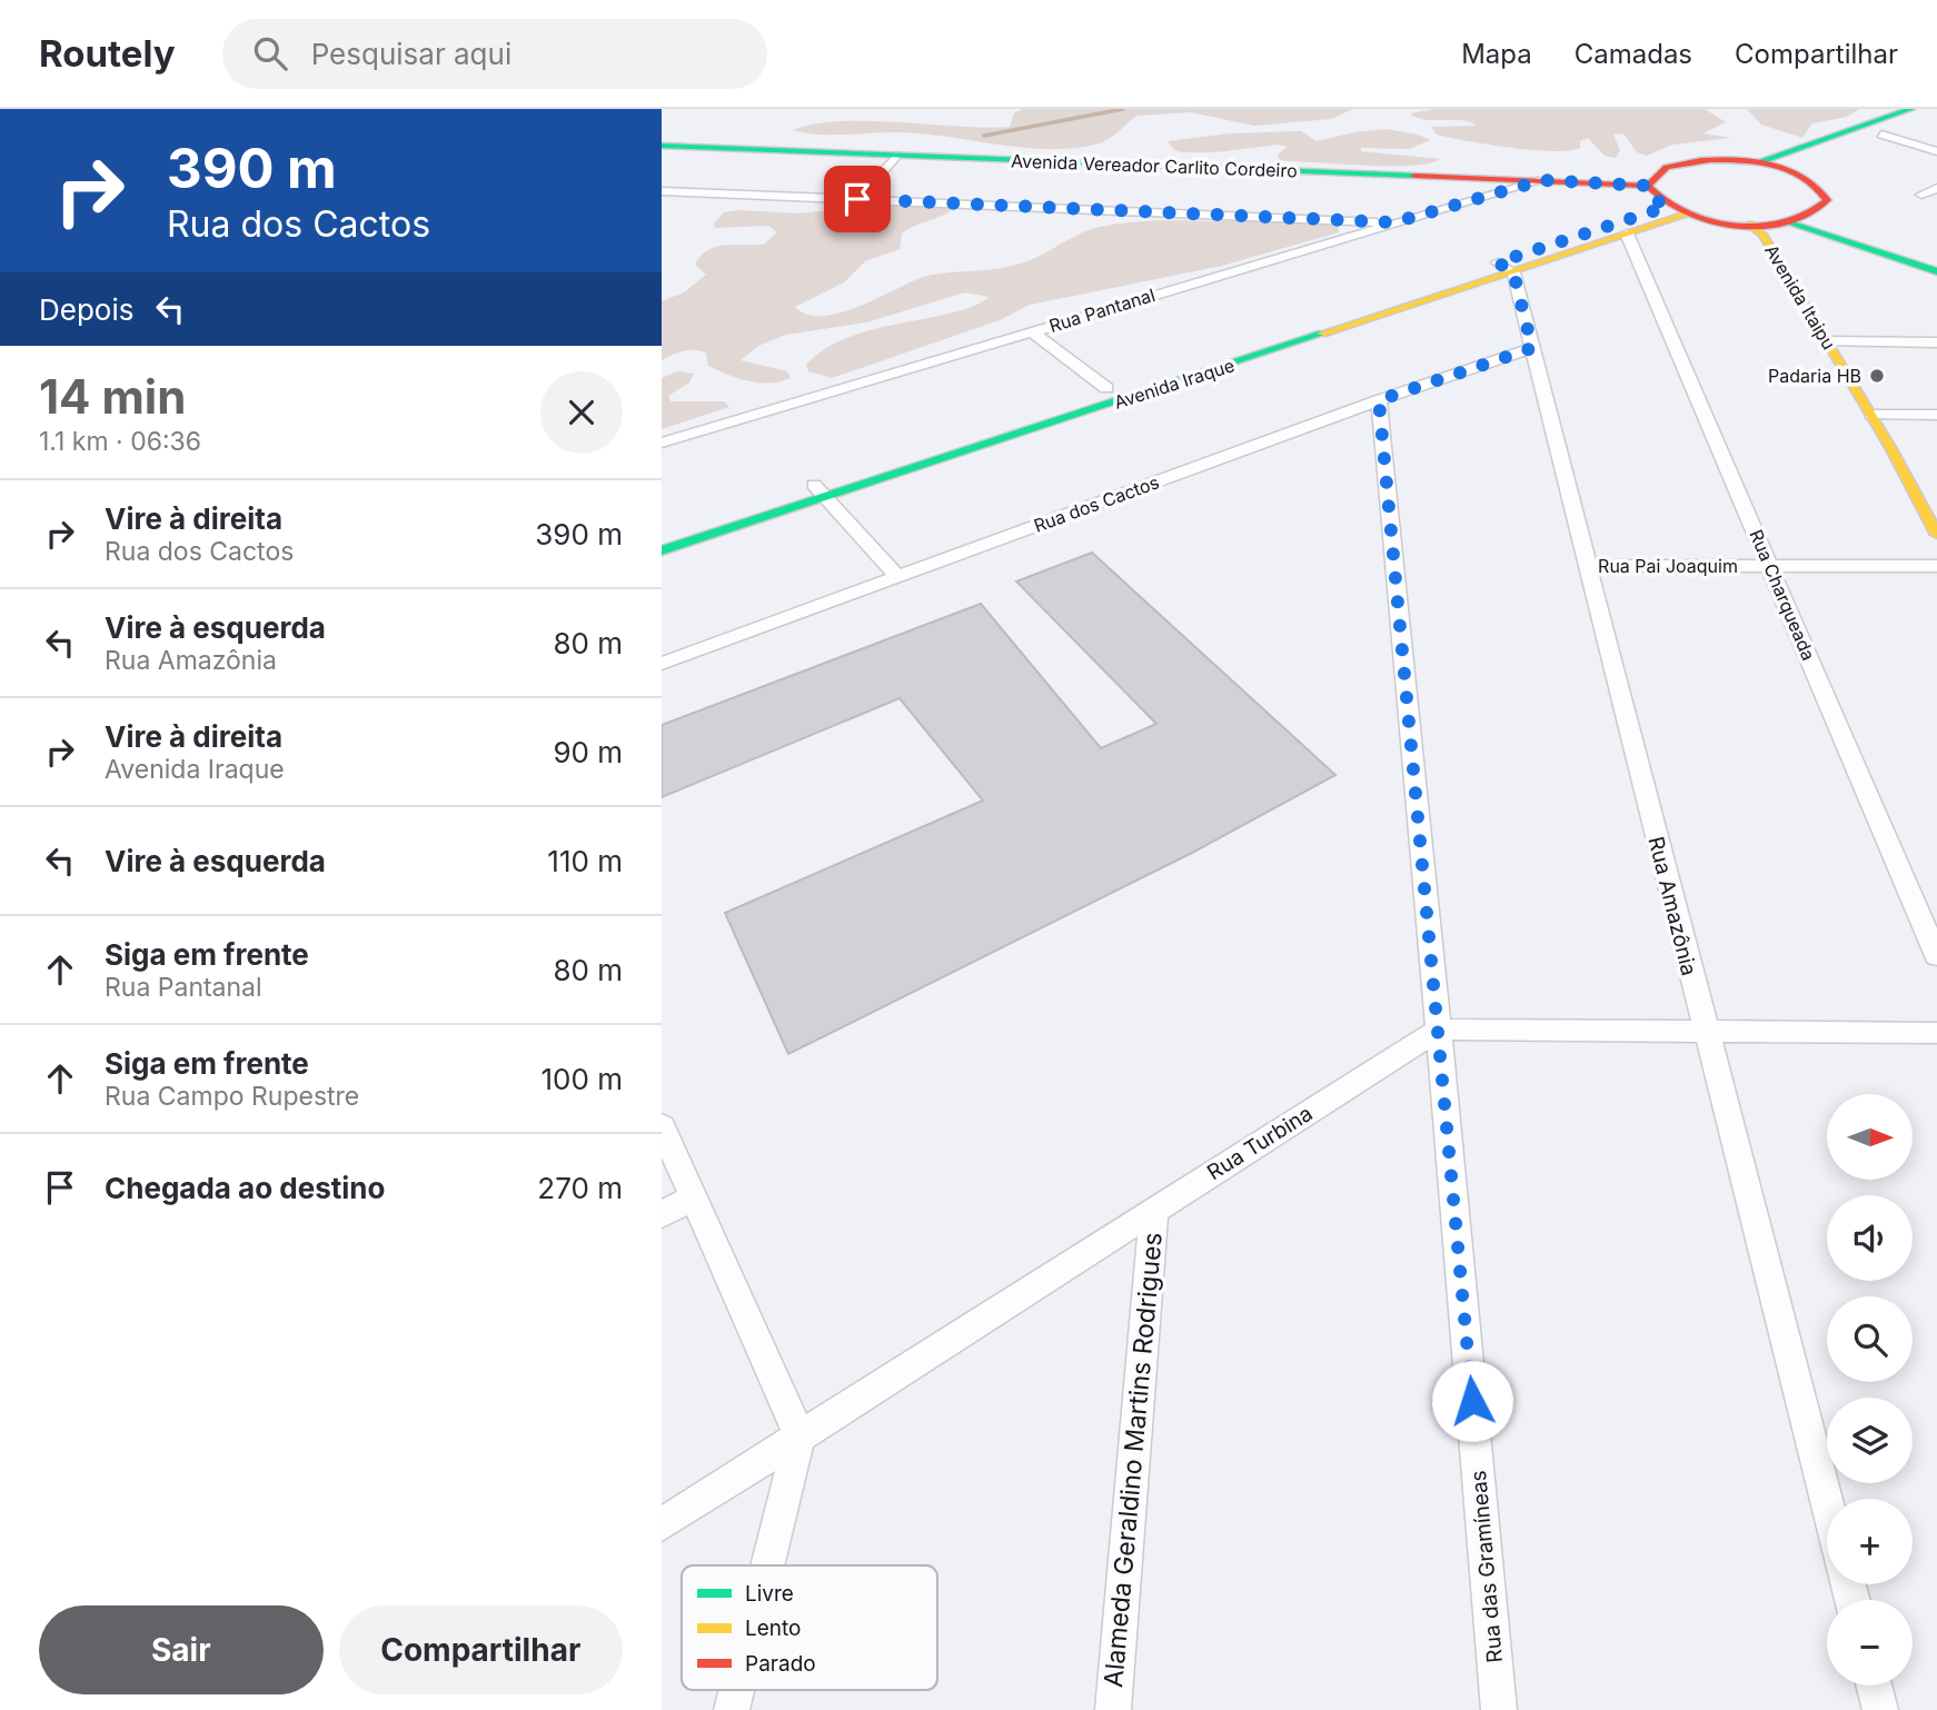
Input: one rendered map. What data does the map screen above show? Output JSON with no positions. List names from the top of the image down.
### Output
{
  "streets": {
    "street": [
      "Avenida Vereador Carlito Cordeiro",
      "Avenida Itaipu",
      "Rua Pantanal",
      "Avenida Iraque",
      "Rua dos Cactos",
      "Rua Pai Joaquim",
      "Rua Charqueada",
      "Rua Amazônia",
      "Rua Turbina",
      "Alameda Geraldino Martins Rodrigues",
      "Rua das Gramíneas"
    ]
  },
  "crossings": [
    ["Avenida Vereador Carlito Cordeiro", "Rua Pantanal"],
    ["Avenida Iraque", "Rua Charqueada"],
    ["Avenida Iraque", "Rua Amazônia"],
    ["Rua dos Cactos", "Rua Amazônia"],
    ["Rua dos Cactos", "Rua das Gramíneas"],
    ["Rua Pai Joaquim", "Rua Charqueada"],
    ["Rua Pai Joaquim", "Rua Amazônia"],
    ["Rua Turbina", "Alameda Geraldino Martins Rodrigues"],
    ["Rua Turbina", "Rua das Gramíneas"]
  ],
  "places": ["Padaria HB"],
  "legend": ["Livre", "Lento", "Parado"],
  "north": "right",
  "page": {
    "header": "Routely",
    "search": "Pesquisar aqui",
    "nav": ["Mapa", "Camadas", "Compartilhar"],
    "turn": ["390 m", "Rua dos Cactos"],
    "then": "Depois",
    "heading": ["14 min", "1.1 km · 06:36"],
    "list": [
      {
        "name": "Vire à direita",
        "note": "Rua dos Cactos",
        "value": "390 m"
      },
      {
        "name": "Vire à esquerda",
        "note": "Rua Amazônia",
        "value": "80 m"
      },
      {
        "name": "Vire à direita",
        "note": "Avenida Iraque",
        "value": "90 m"
      },
      {
        "name": "Vire à esquerda",
        "value": "110 m"
      },
      {
        "name": "Siga em frente",
        "note": "Rua Pantanal",
        "value": "80 m"
      },
      {
        "name": "Siga em frente",
        "note": "Rua Campo Rupestre",
        "value": "100 m"
      },
      {
        "name": "Chegada ao destino",
        "value": "270 m"
      }
    ],
    "map_buttons": ["+", "−"],
    "buttons": ["Sair", "Compartilhar"]
  }
}
